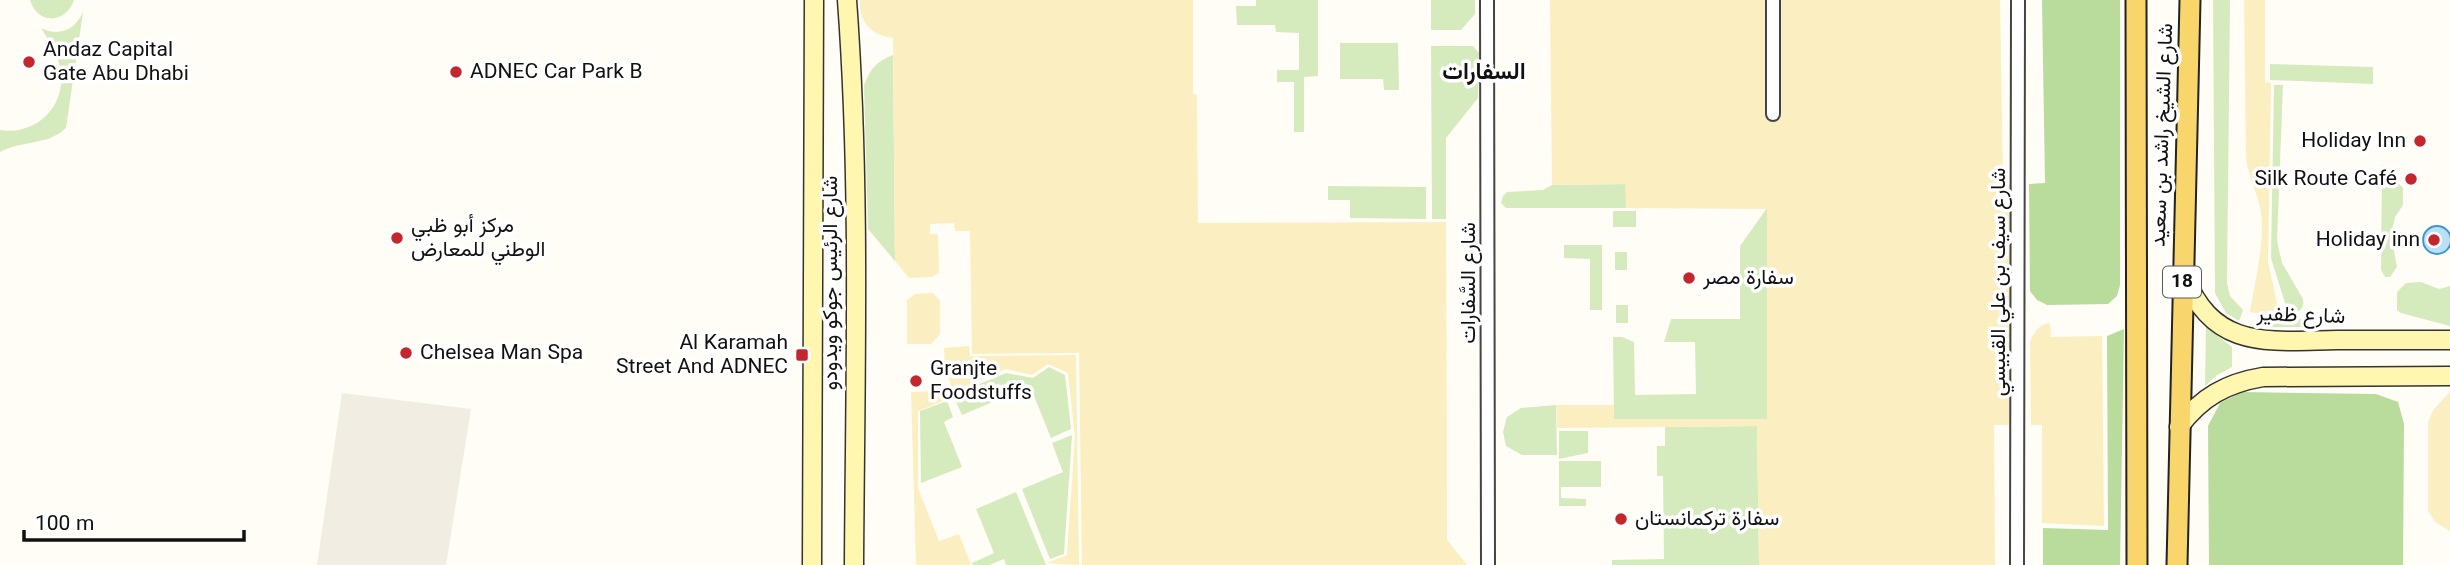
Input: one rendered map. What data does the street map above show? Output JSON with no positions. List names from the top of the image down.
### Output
{
  "streets": {
    "main road": ["شارع الشيخ راشد بن سعيد", "18"],
    "street": [
      "شارع سيف بن علي القبيسي",
      "شارع الرئيس جوكو ويدودو",
      "شارع السَّفارات",
      "شارع ظفير"
    ]
  },
  "crossings": [
    ["شارع الشيخ راشد بن سعيد", "شارع ظفير"]
  ],
  "districts": ["السفارات"],
  "places": {
    "other": [
      "Andaz Capital Gate Abu Dhabi",
      "ADNEC Car Park B",
      "Holiday Inn",
      "Silk Route Café",
      "مركز أبو ظبي الوطني للمعارض",
      "Holiday inn",
      "سفارة مصر",
      "Chelsea Man Spa",
      "Granjte Foodstuffs",
      "سفارة تركمانستان"
    ],
    "transit": ["Al Karamah Street And ADNEC"]
  },
  "scale_bar": "100 m"
}
